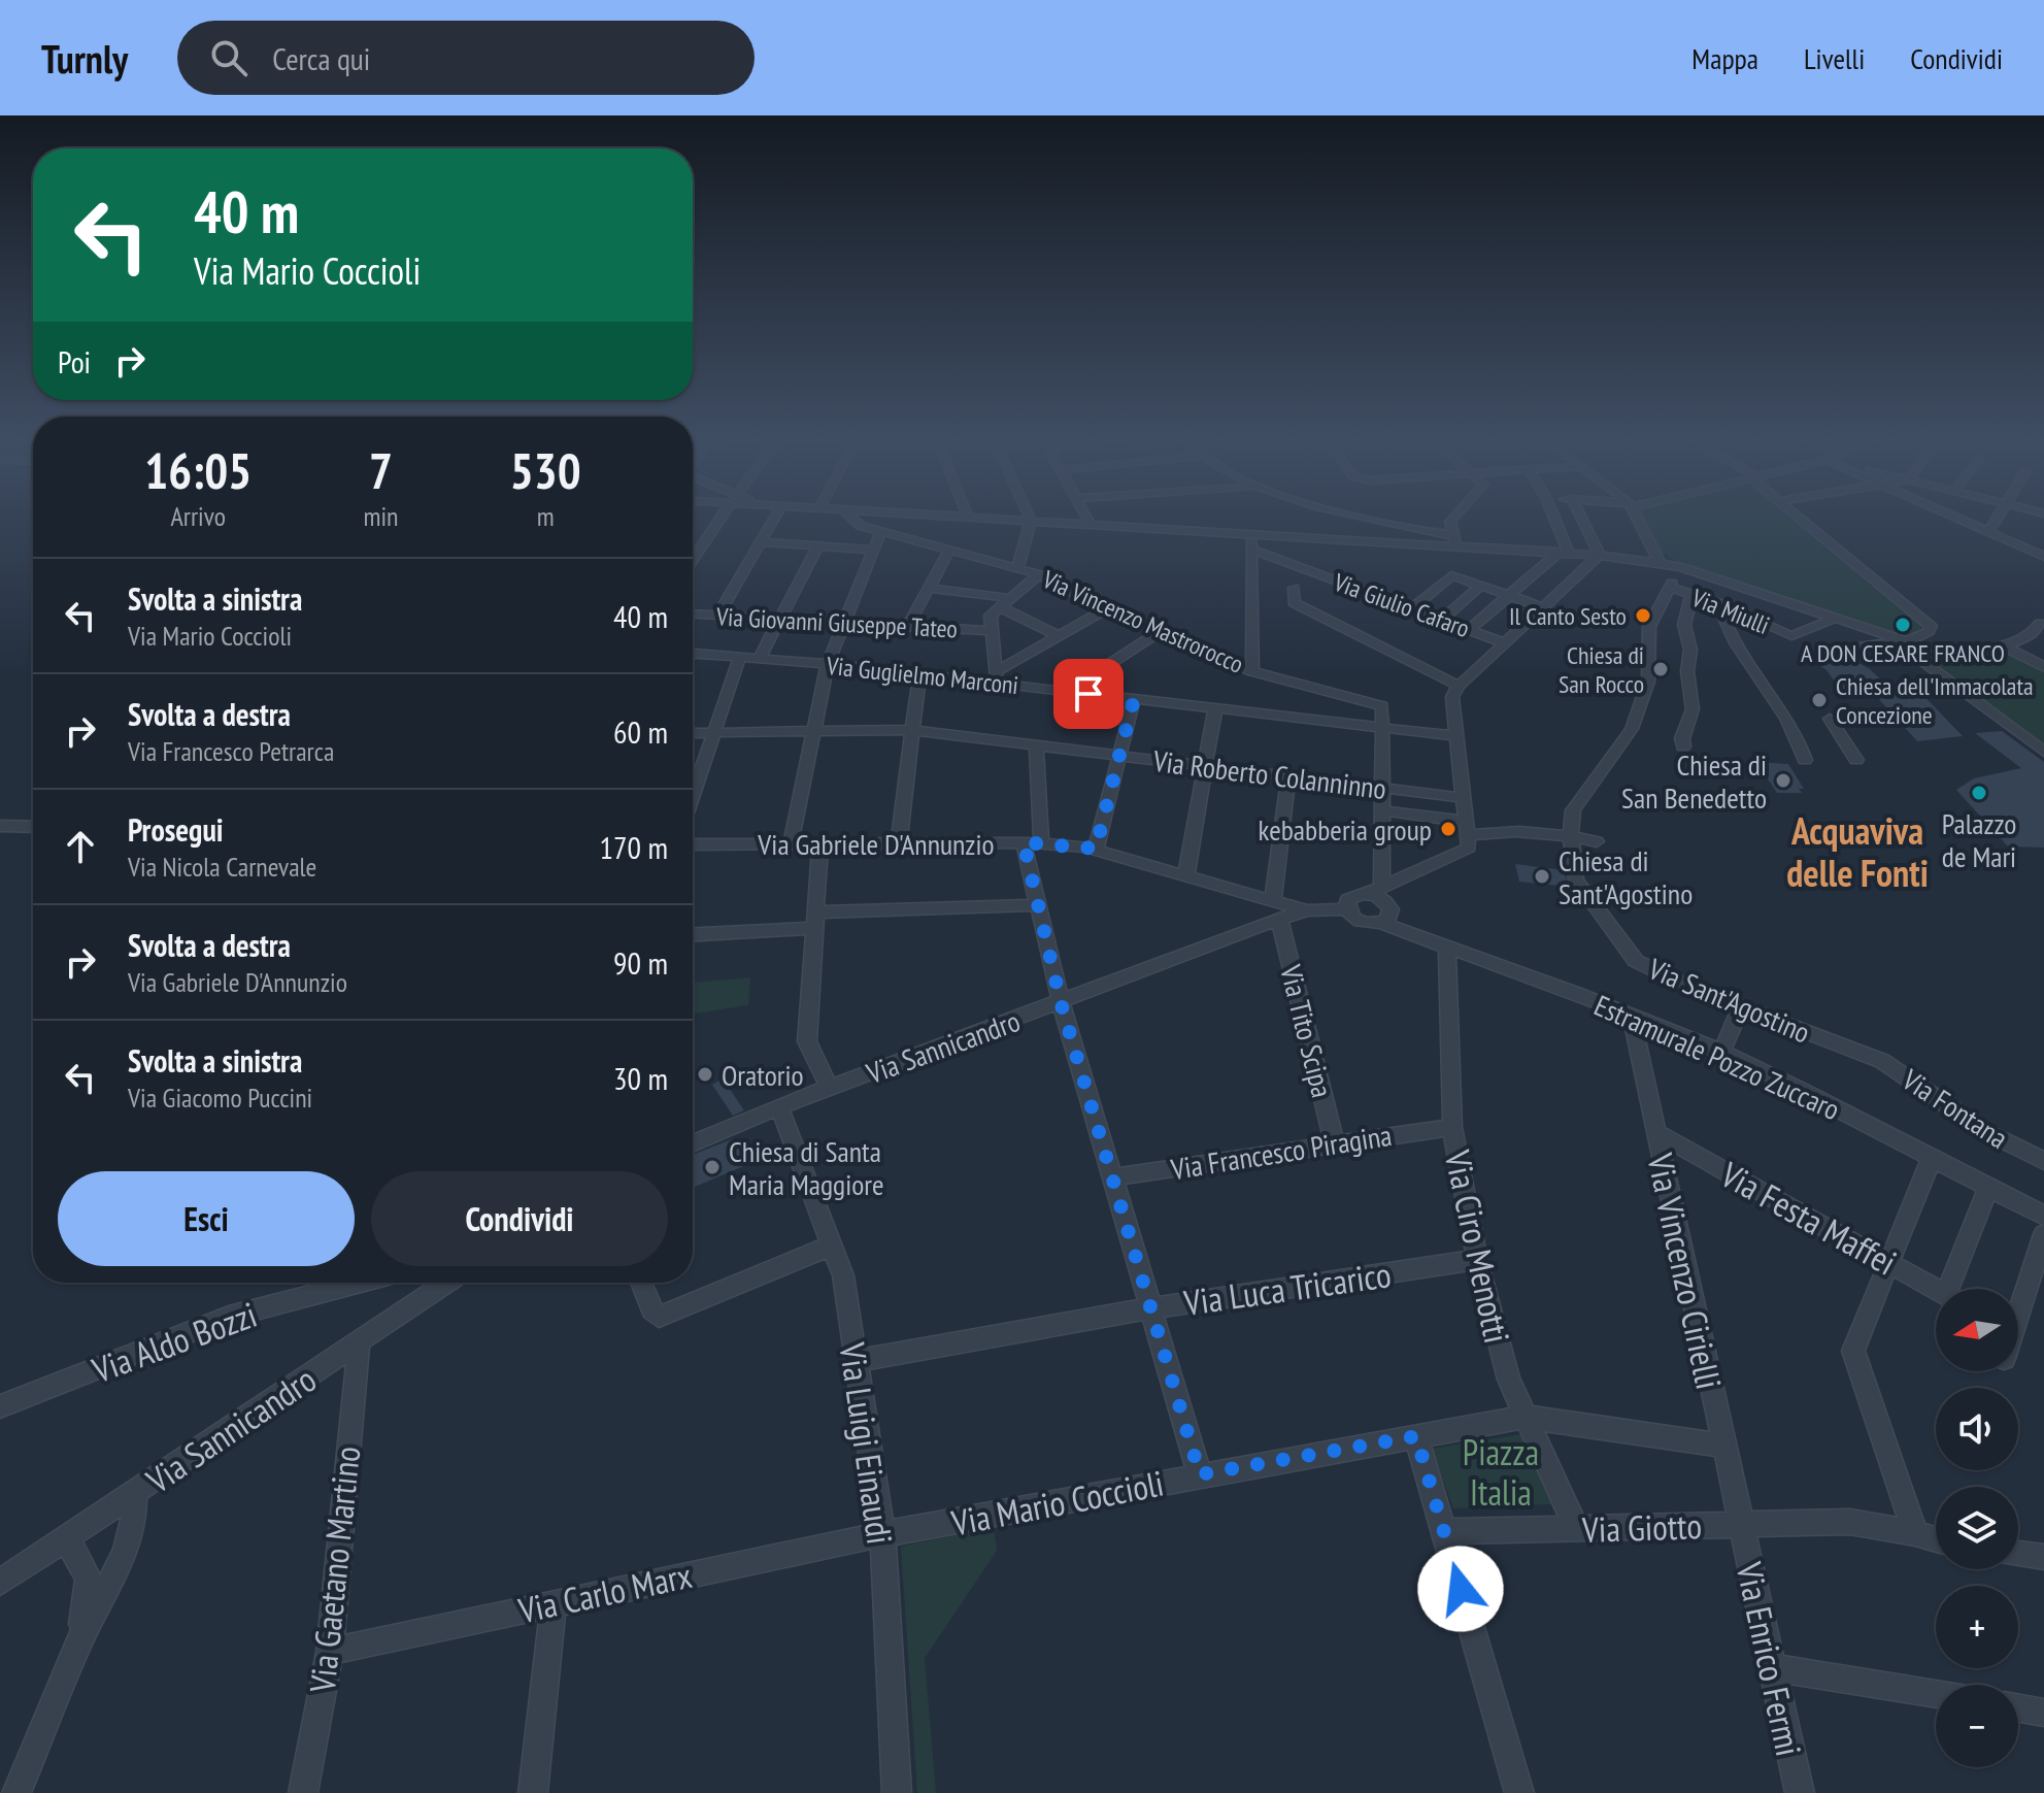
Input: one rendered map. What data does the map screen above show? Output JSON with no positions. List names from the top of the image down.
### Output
{
  "streets": {
    "street": [
      "Via Giulio Cafaro",
      "Via Miulli",
      "Via Vincenzo Mastrorocco",
      "Via Giovanni Giuseppe Tateo",
      "Via Guglielmo Marconi",
      "Via Roberto Colanninno",
      "Via Gabriele D'Annunzio",
      "Via Sant'Agostino",
      "Via Tito Scipa",
      "Via Sannicandro",
      "Estramurale Pozzo Zuccaro",
      "Via Fontana",
      "Via Francesco Piragina",
      "Via Festa Maffei",
      "Via Ciro Menotti",
      "Via Vincenzo Cirielli",
      "Via Luca Tricarico",
      "Via Aldo Bozzi",
      "Via Luigi Einaudi",
      "Via Mario Coccioli",
      "Via Giotto",
      "Via Gaetano Martino",
      "Via Carlo Marx",
      "Via Enrico Fermi"
    ]
  },
  "crossings": [
    ["Via Vincenzo Mastrorocco", "Via Guglielmo Marconi"],
    ["Via Gabriele D'Annunzio", "Via Sannicandro"],
    ["Via Sant'Agostino", "Via Fontana"],
    ["Via Tito Scipa", "Via Sannicandro"],
    ["Via Tito Scipa", "Via Francesco Piragina"],
    ["Via Sannicandro", "Estramurale Pozzo Zuccaro"],
    ["Via Sannicandro", "Via Luigi Einaudi"],
    ["Via Sannicandro", "Via Gaetano Martino"],
    ["Estramurale Pozzo Zuccaro", "Via Ciro Menotti"],
    ["Estramurale Pozzo Zuccaro", "Via Vincenzo Cirielli"],
    ["Via Francesco Piragina", "Via Ciro Menotti"],
    ["Via Festa Maffei", "Via Vincenzo Cirielli"],
    ["Via Ciro Menotti", "Via Luca Tricarico"],
    ["Via Ciro Menotti", "Via Mario Coccioli"],
    ["Via Ciro Menotti", "Via Giotto"],
    ["Via Vincenzo Cirielli", "Via Mario Coccioli"],
    ["Via Vincenzo Cirielli", "Via Giotto"],
    ["Via Vincenzo Cirielli", "Via Enrico Fermi"],
    ["Via Luca Tricarico", "Via Luigi Einaudi"],
    ["Via Luigi Einaudi", "Via Mario Coccioli"],
    ["Via Luigi Einaudi", "Via Carlo Marx"],
    ["Via Mario Coccioli", "Via Carlo Marx"],
    ["Via Giotto", "Via Enrico Fermi"],
    ["Via Gaetano Martino", "Via Carlo Marx"]
  ],
  "districts": ["Acquaviva delle Fonti"],
  "parks": ["Piazza Italia"],
  "places": [
    "Il Canto Sesto",
    "A DON CESARE FRANCO",
    "Chiesa di San Rocco",
    "Chiesa dell'Immacolata Concezione",
    "Chiesa di San Benedetto",
    "Palazzo de Mari",
    "kebabberia group",
    "Chiesa di Sant'Agostino",
    "Oratorio",
    "Chiesa di Santa Maria Maggiore"
  ],
  "north": "left",
  "page": {
    "header": "Turnly",
    "search": "Cerca qui",
    "nav": ["Mappa", "Livelli", "Condividi"],
    "turn": ["40 m", "Via Mario Coccioli"],
    "then": "Poi",
    "eta": [
      "16:05",
      "Arrivo",
      "7",
      "min",
      "530",
      "m"
    ],
    "list": [
      {
        "name": "Svolta a sinistra",
        "note": "Via Mario Coccioli",
        "value": "40 m"
      },
      {
        "name": "Svolta a destra",
        "note": "Via Francesco Petrarca",
        "value": "60 m"
      },
      {
        "name": "Prosegui",
        "note": "Via Nicola Carnevale",
        "value": "170 m"
      },
      {
        "name": "Svolta a destra",
        "note": "Via Gabriele D'Annunzio",
        "value": "90 m"
      },
      {
        "name": "Svolta a sinistra",
        "note": "Via Giacomo Puccini",
        "value": "30 m"
      }
    ],
    "buttons": ["Esci", "Condividi"],
    "map_buttons": ["+", "−"]
  }
}
